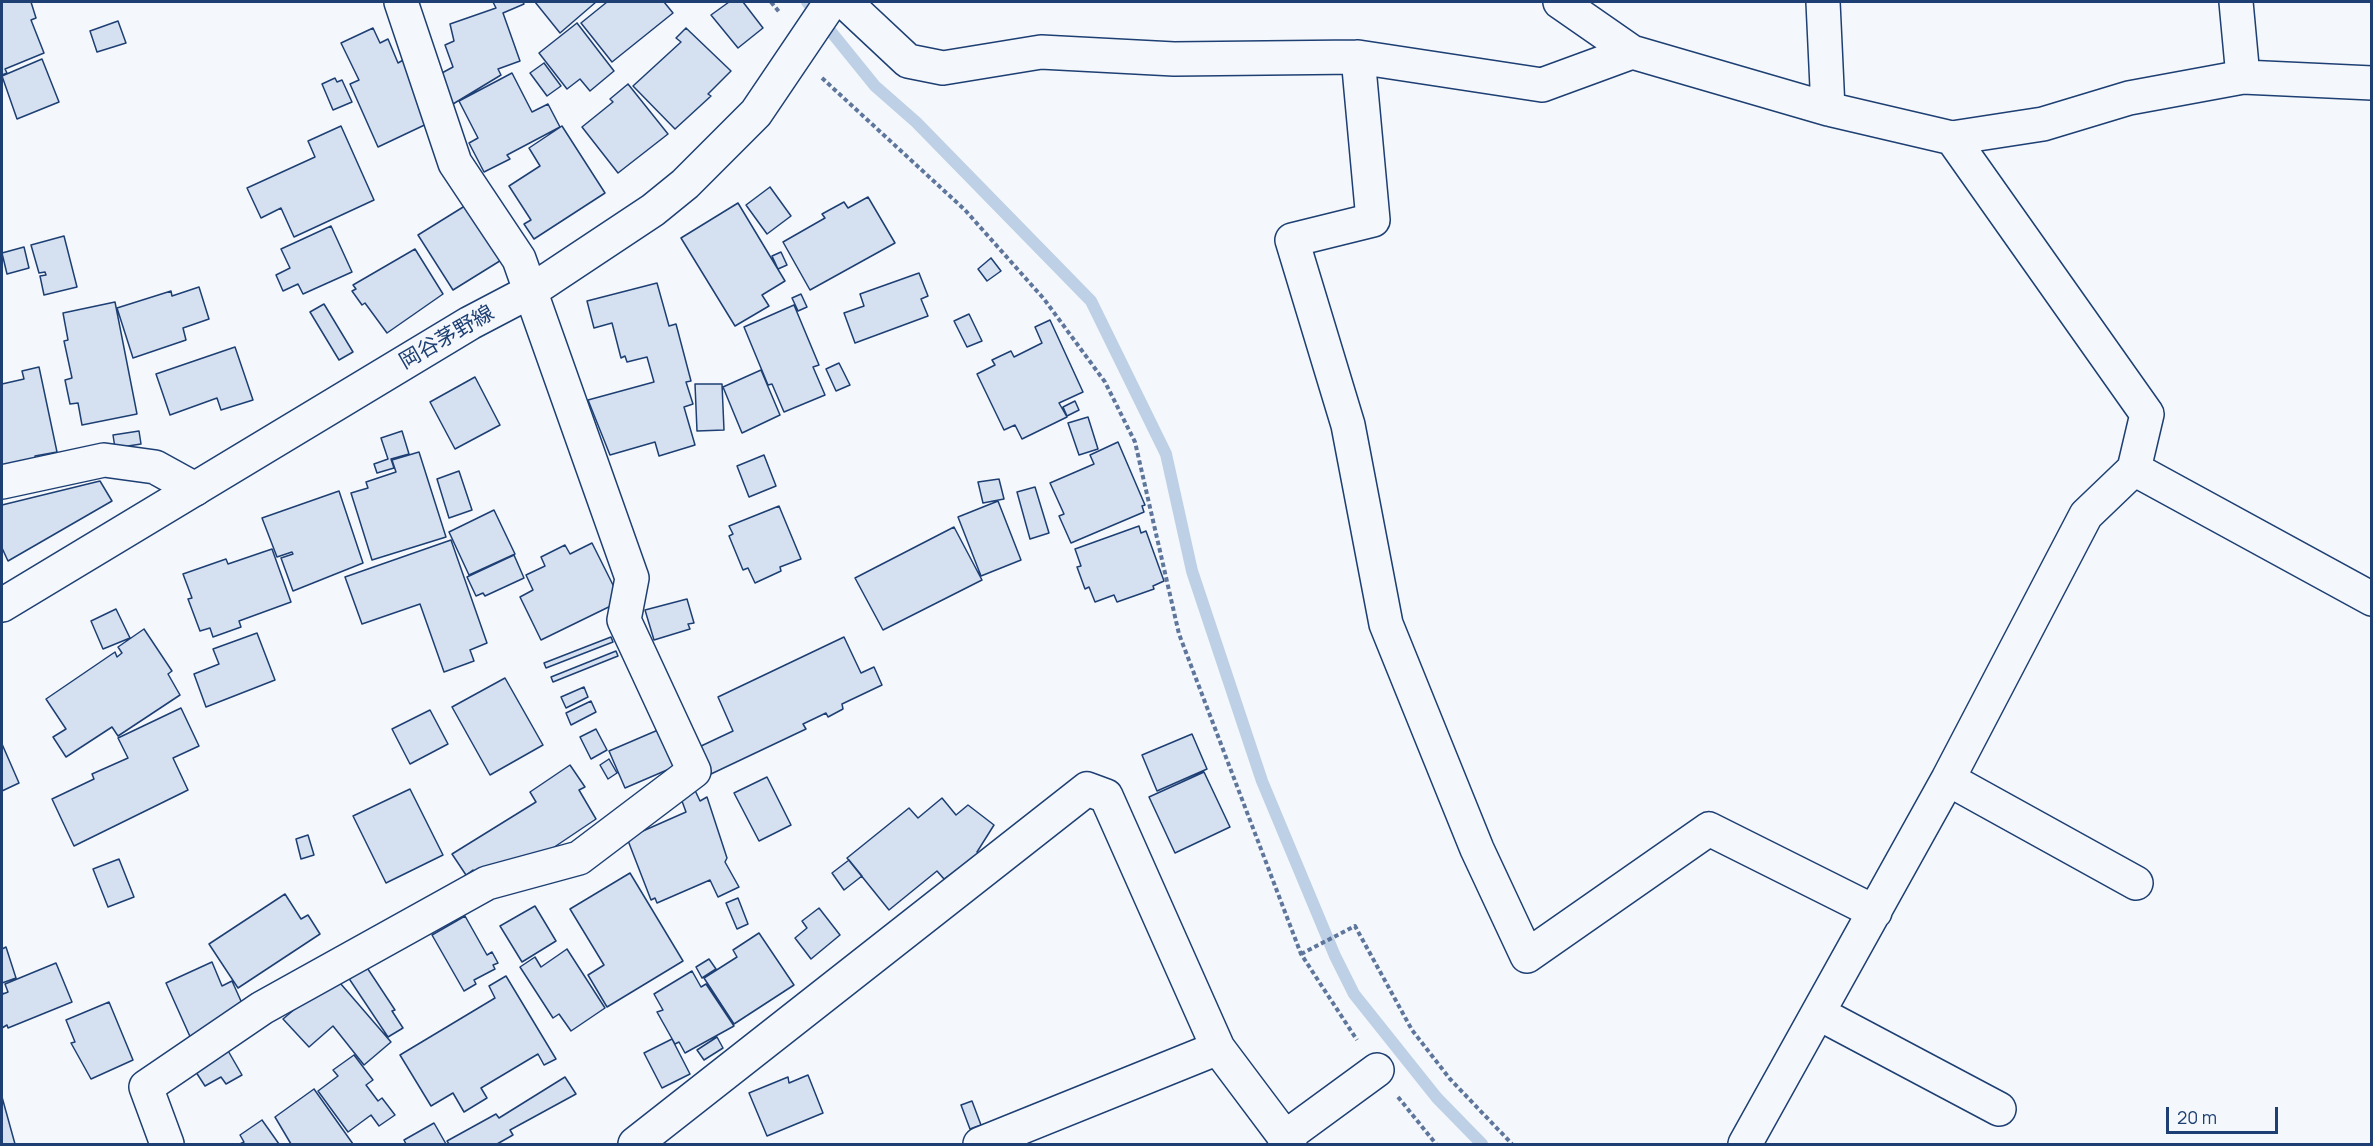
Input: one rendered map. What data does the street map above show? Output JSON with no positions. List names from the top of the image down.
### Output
{
  "streets": {
    "street": ["岡谷茅野線"]
  },
  "scale_bar": "20 m"
}
